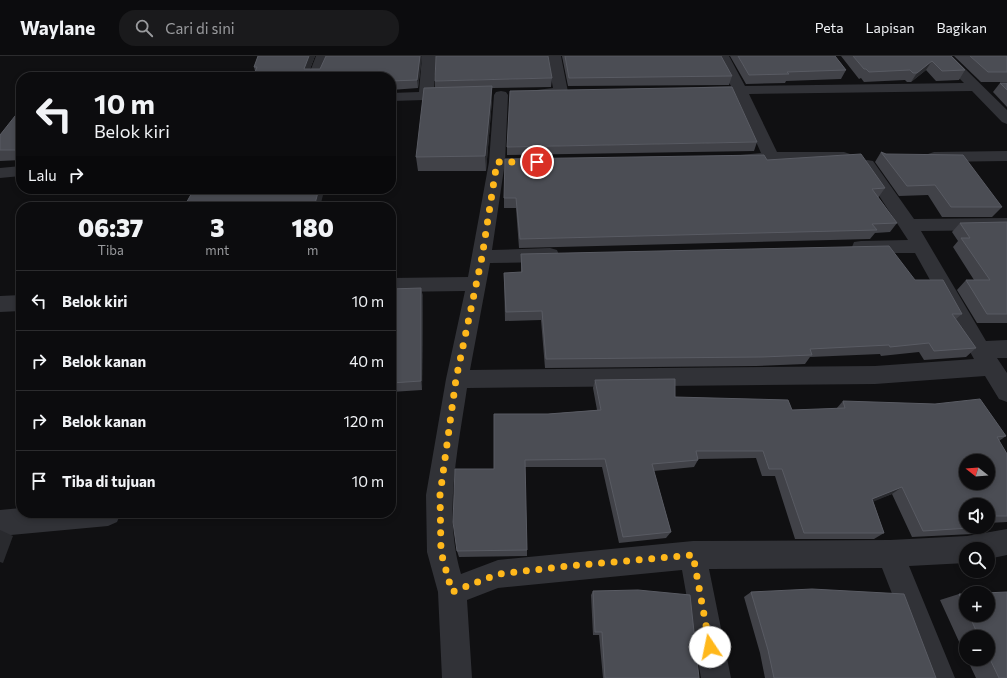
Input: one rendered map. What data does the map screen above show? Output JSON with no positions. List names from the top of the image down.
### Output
{
  "north": "left",
  "page": {
    "header": "Waylane",
    "search": "Cari di sini",
    "nav": ["Peta", "Lapisan", "Bagikan"],
    "turn": ["10 m", "Belok kiri"],
    "then": "Lalu",
    "eta": [
      "06:37",
      "Tiba",
      "3",
      "mnt",
      "180",
      "m"
    ],
    "list": [
      {
        "name": "Belok kiri",
        "value": "10 m"
      },
      {
        "name": "Belok kanan",
        "value": "40 m"
      },
      {
        "name": "Belok kanan",
        "value": "120 m"
      },
      {
        "name": "Tiba di tujuan",
        "value": "10 m"
      }
    ],
    "map_buttons": ["+", "−"]
  }
}
